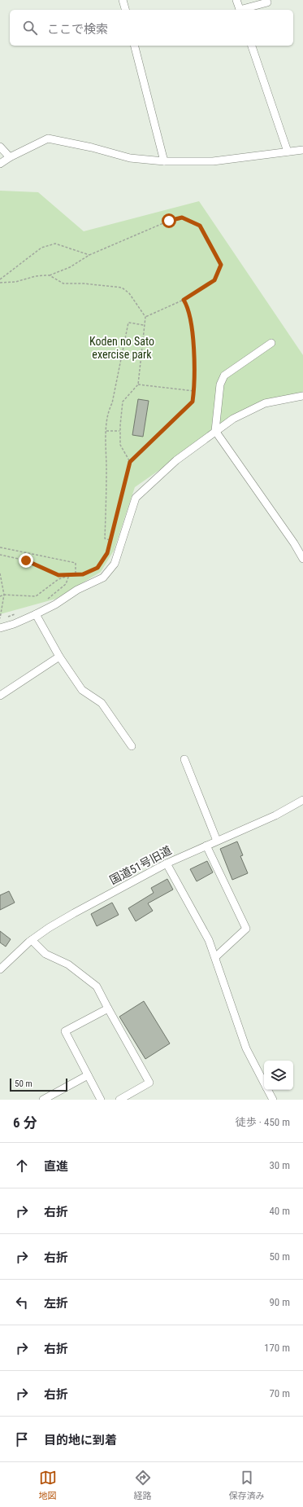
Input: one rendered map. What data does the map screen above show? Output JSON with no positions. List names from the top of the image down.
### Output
{
  "streets": {
    "street": ["国道51号旧道"]
  },
  "parks": ["Koden no Sato exercise park"],
  "scale_bar": "50 m",
  "page": {
    "search": "ここで検索",
    "scale": "50 m",
    "heading": ["6 分", "徒歩 · 450 m"],
    "list": [
      ["直進", "30 m"],
      ["右折", "40 m"],
      ["右折", "50 m"],
      ["左折", "90 m"],
      ["右折", "170 m"],
      ["右折", "70 m"],
      "目的地に到着"
    ],
    "nav": ["地図", "経路", "保存済み"]
  }
}
